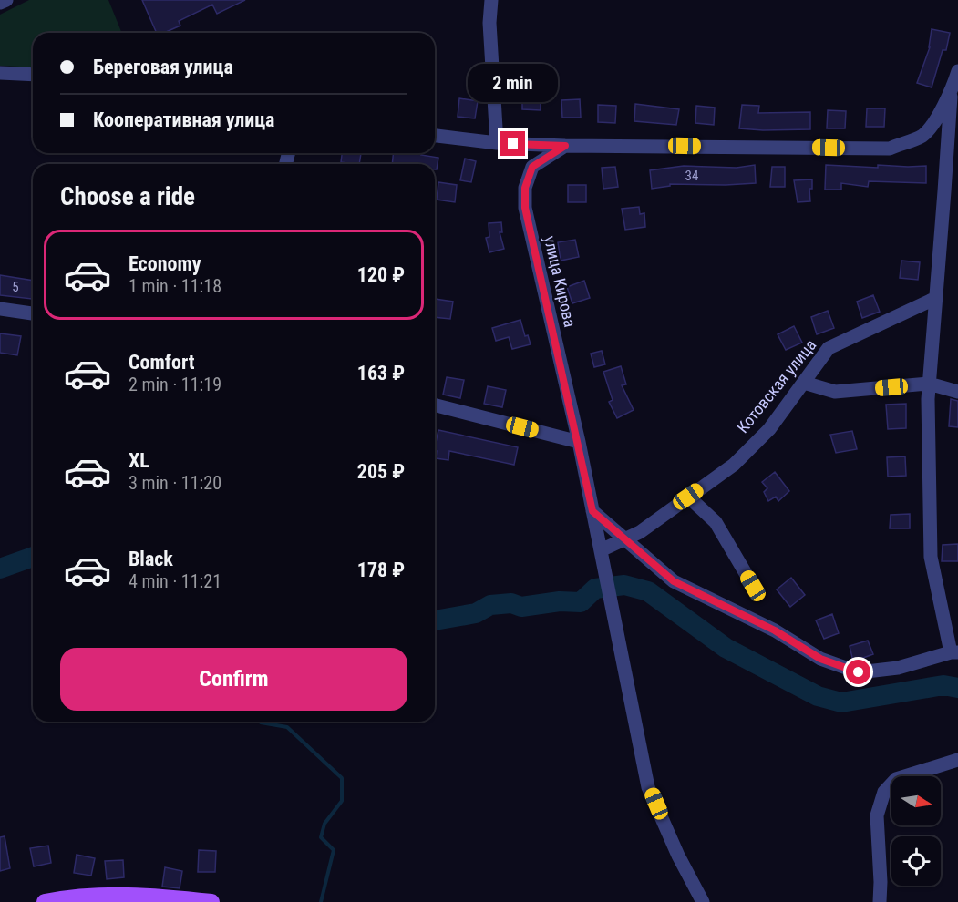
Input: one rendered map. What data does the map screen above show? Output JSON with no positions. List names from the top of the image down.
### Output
{
  "streets": {
    "street": ["улица Кирова", "Котовская улица"]
  },
  "crossings": [
    ["улица Кирова", "Котовская улица"]
  ],
  "house_numbers": ["34", "5"],
  "north": "right",
  "page": {
    "banner": ["Береговая улица", "Кооперативная улица"],
    "bubble": "2 min",
    "heading": "Choose a ride",
    "list": [
      {
        "name": "Economy",
        "note": "1 min · 11:18",
        "value": "120 ₽"
      },
      {
        "name": "Comfort",
        "note": "2 min · 11:19",
        "value": "163 ₽"
      },
      {
        "name": "XL",
        "note": "3 min · 11:20",
        "value": "205 ₽"
      },
      {
        "name": "Black",
        "note": "4 min · 11:21",
        "value": "178 ₽"
      }
    ],
    "buttons": "Confirm"
  }
}
